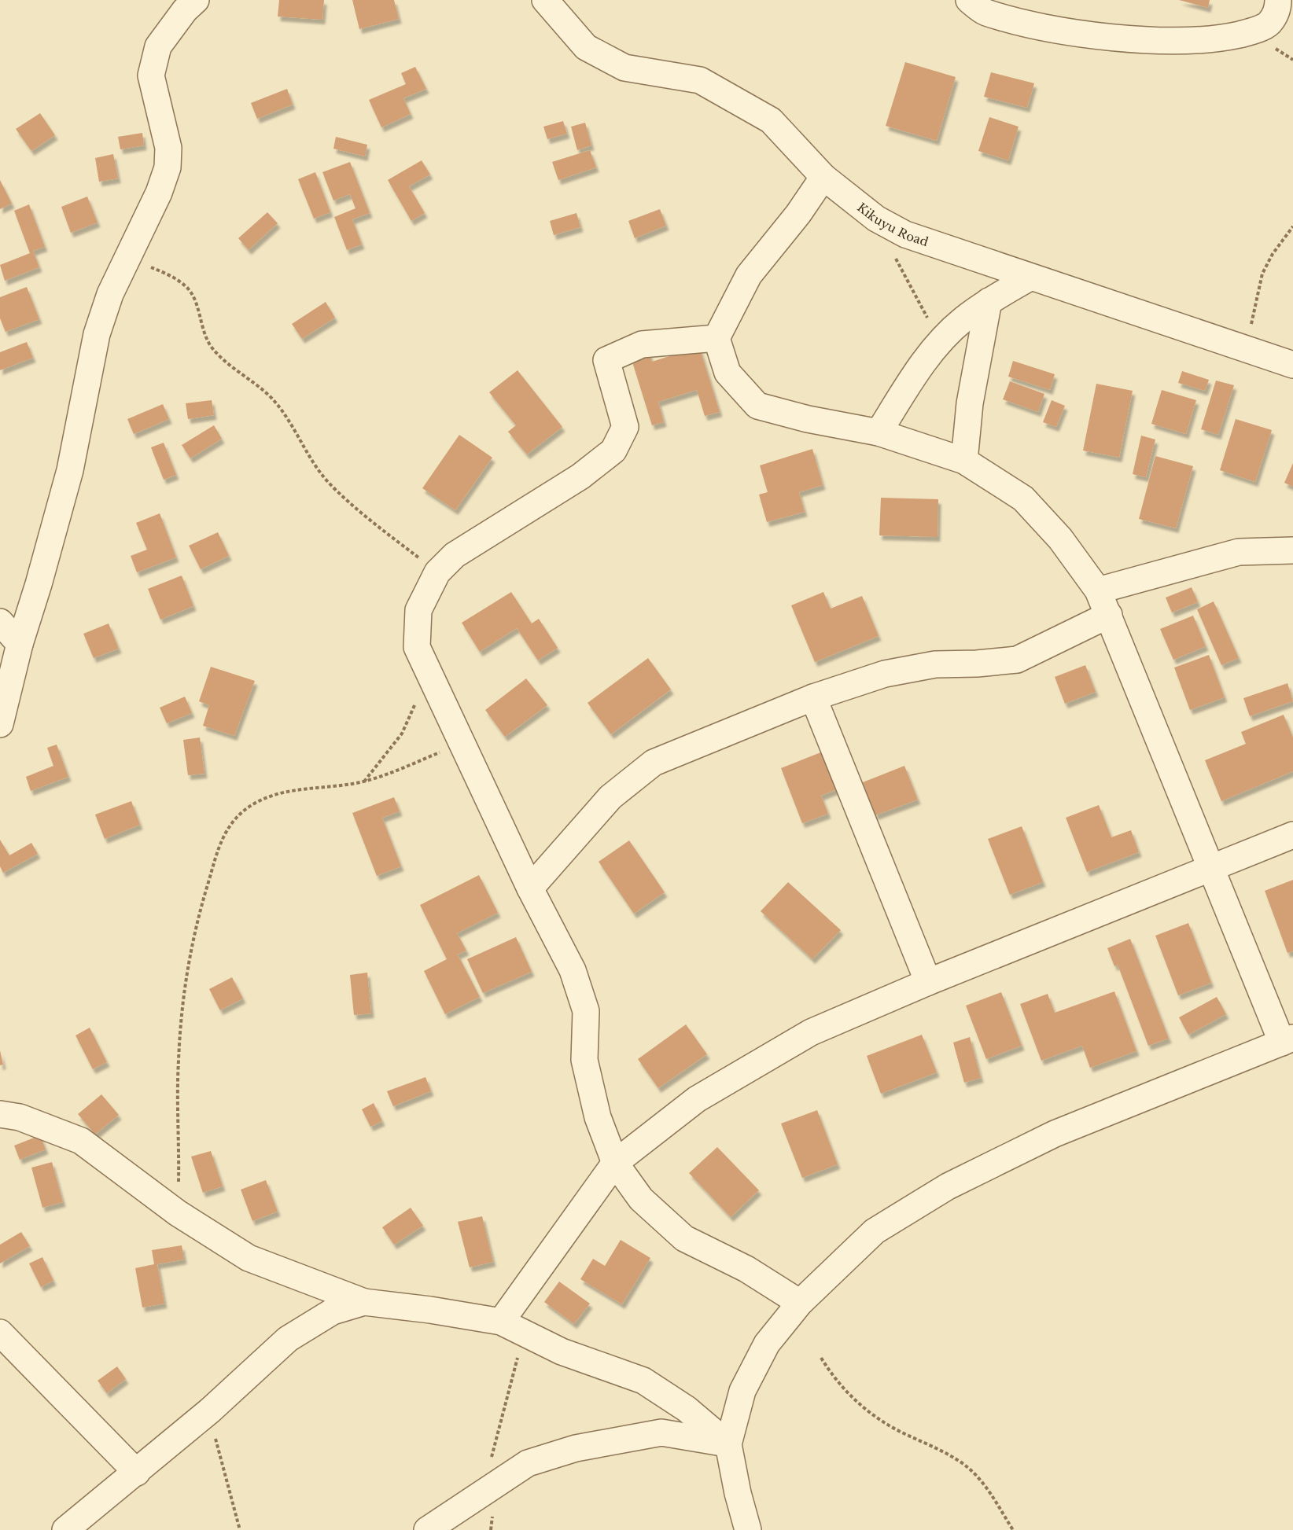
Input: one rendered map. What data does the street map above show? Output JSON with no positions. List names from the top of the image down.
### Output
{
  "streets": {
    "street": ["Kikuyu Road"]
  }
}
